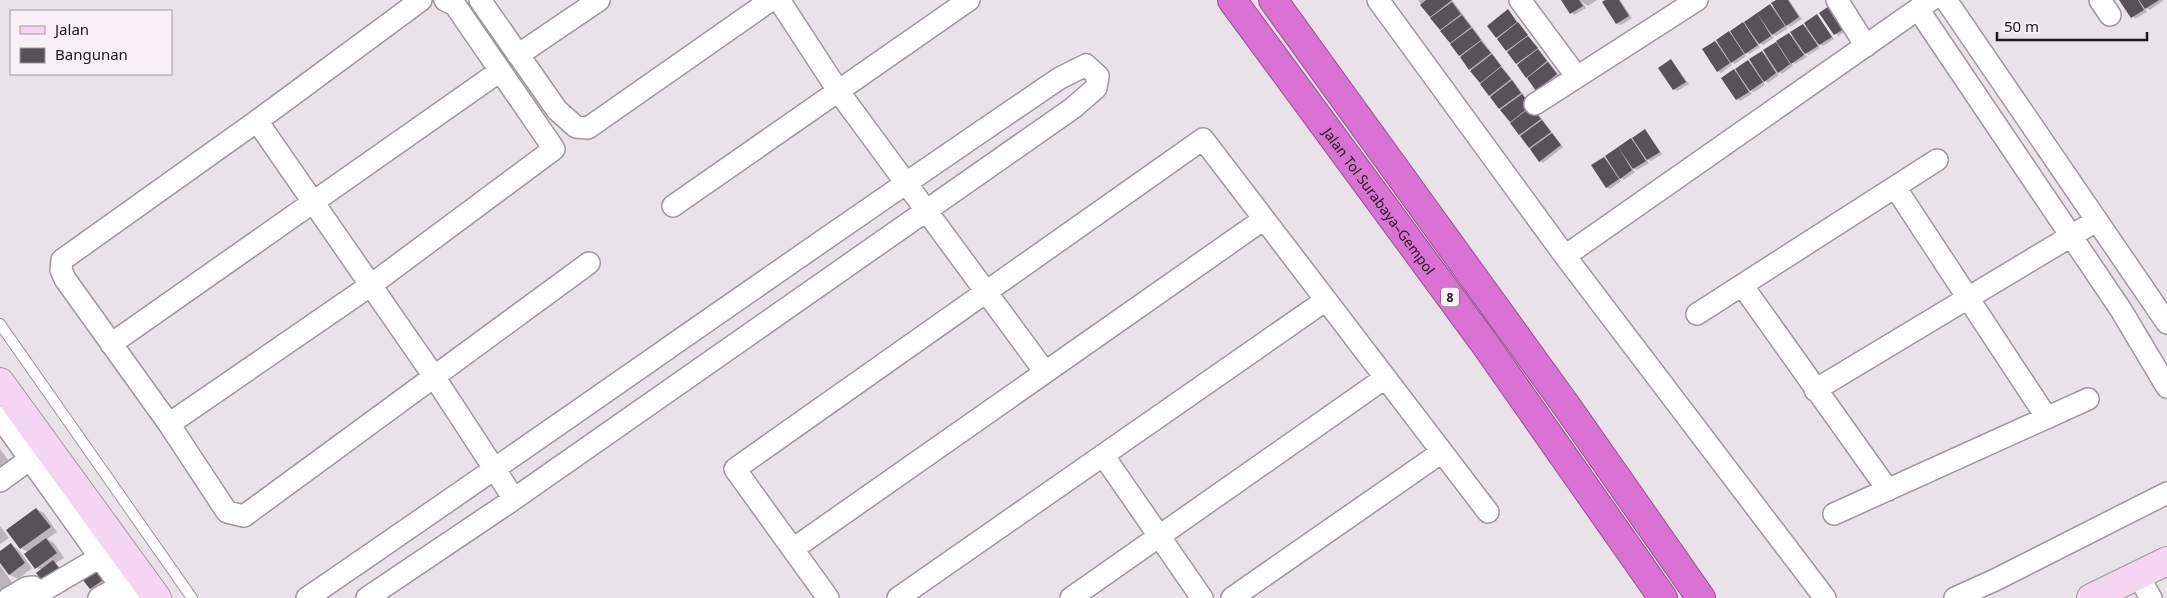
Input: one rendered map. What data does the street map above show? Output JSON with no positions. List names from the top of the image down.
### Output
{
  "streets": {
    "highway": ["Jalan Tol Surabaya–Gempol", "8"]
  },
  "legend": ["Jalan", "Bangunan"],
  "scale_bar": "50 m"
}
